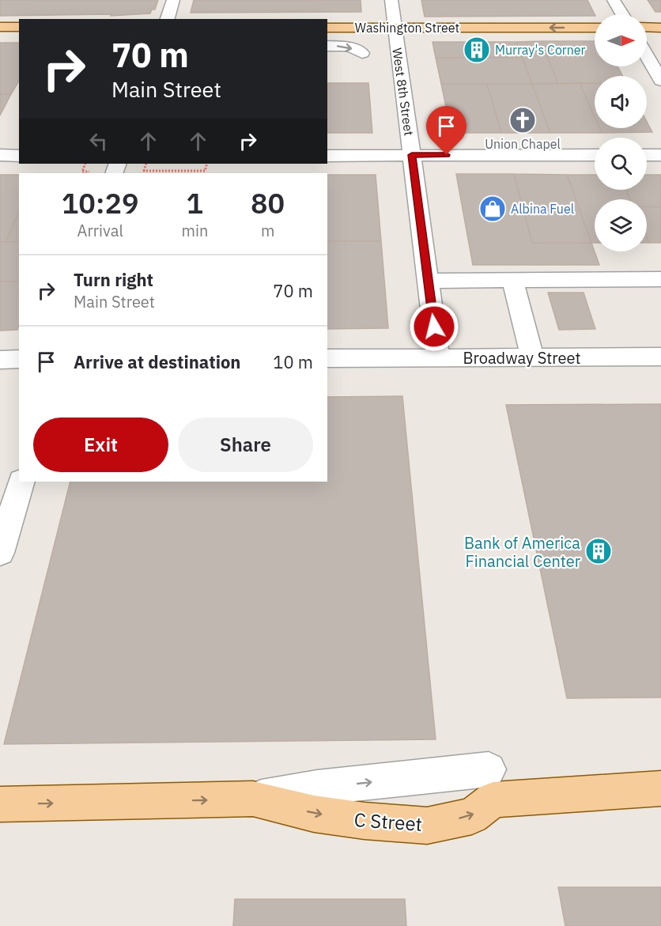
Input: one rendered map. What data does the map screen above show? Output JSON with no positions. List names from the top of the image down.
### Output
{
  "streets": {
    "main road": ["Washington Street", "C Street"],
    "street": ["West 8th Street", "Broadway Street"]
  },
  "crossings": [
    ["Washington Street", "West 8th Street"],
    ["West 8th Street", "Broadway Street"]
  ],
  "one_way": ["Washington Street", "C Street"],
  "places": {
    "building": ["Murray's Corner", "Bank of America Financial Center"],
    "church": ["Union Chapel"],
    "shop": ["Albina Fuel"]
  },
  "north": "right",
  "page": {
    "turn": ["70 m", "Main Street"],
    "eta": [
      "10:29",
      "Arrival",
      "1",
      "min",
      "80",
      "m"
    ],
    "list": [
      {
        "name": "Turn right",
        "note": "Main Street",
        "value": "70 m"
      },
      {
        "name": "Arrive at destination",
        "value": "10 m"
      }
    ],
    "buttons": ["Exit", "Share"]
  }
}
